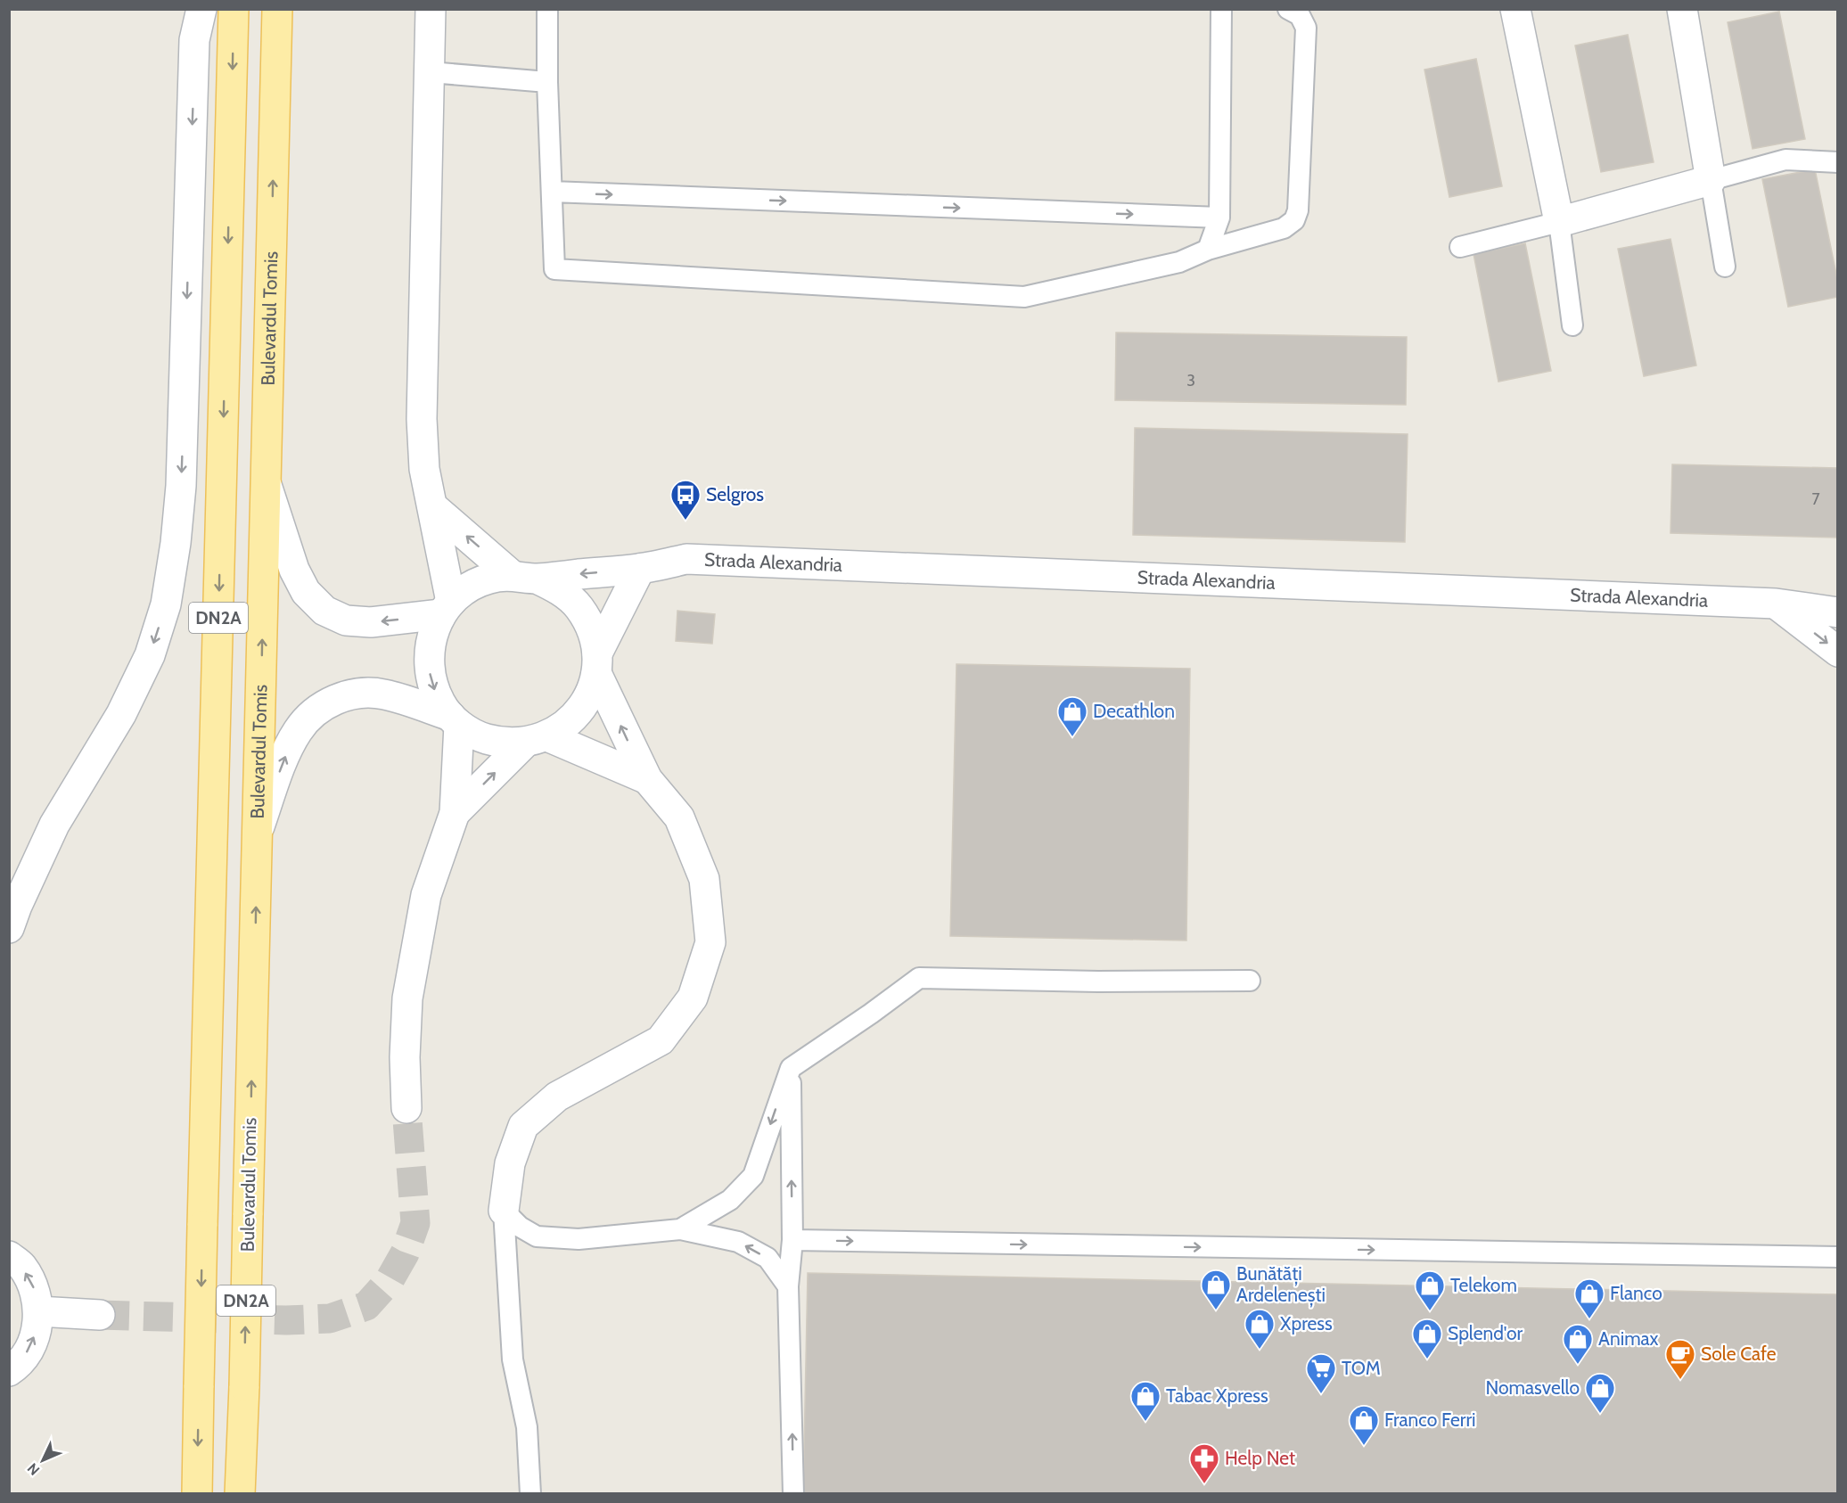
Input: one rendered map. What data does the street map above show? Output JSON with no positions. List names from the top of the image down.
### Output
{
  "streets": {
    "main road": ["Bulevardul Tomis", "DN2A"],
    "street": ["Strada Alexandria"]
  },
  "places": {
    "bus stop": ["Selgros"],
    "shop": [
      "Decathlon",
      "Bunătăți Ardelenești",
      "Telekom",
      "Flanco",
      "Xpress",
      "Splend'or",
      "Animax",
      "Nomasvello",
      "Tabac Xpress",
      "Franco Ferri"
    ],
    "cafe": ["Sole Cafe"],
    "supermarket": ["TOM"],
    "pharmacy": ["Help Net"]
  },
  "house_numbers": ["3", "7"],
  "north": "bottom left"
}
